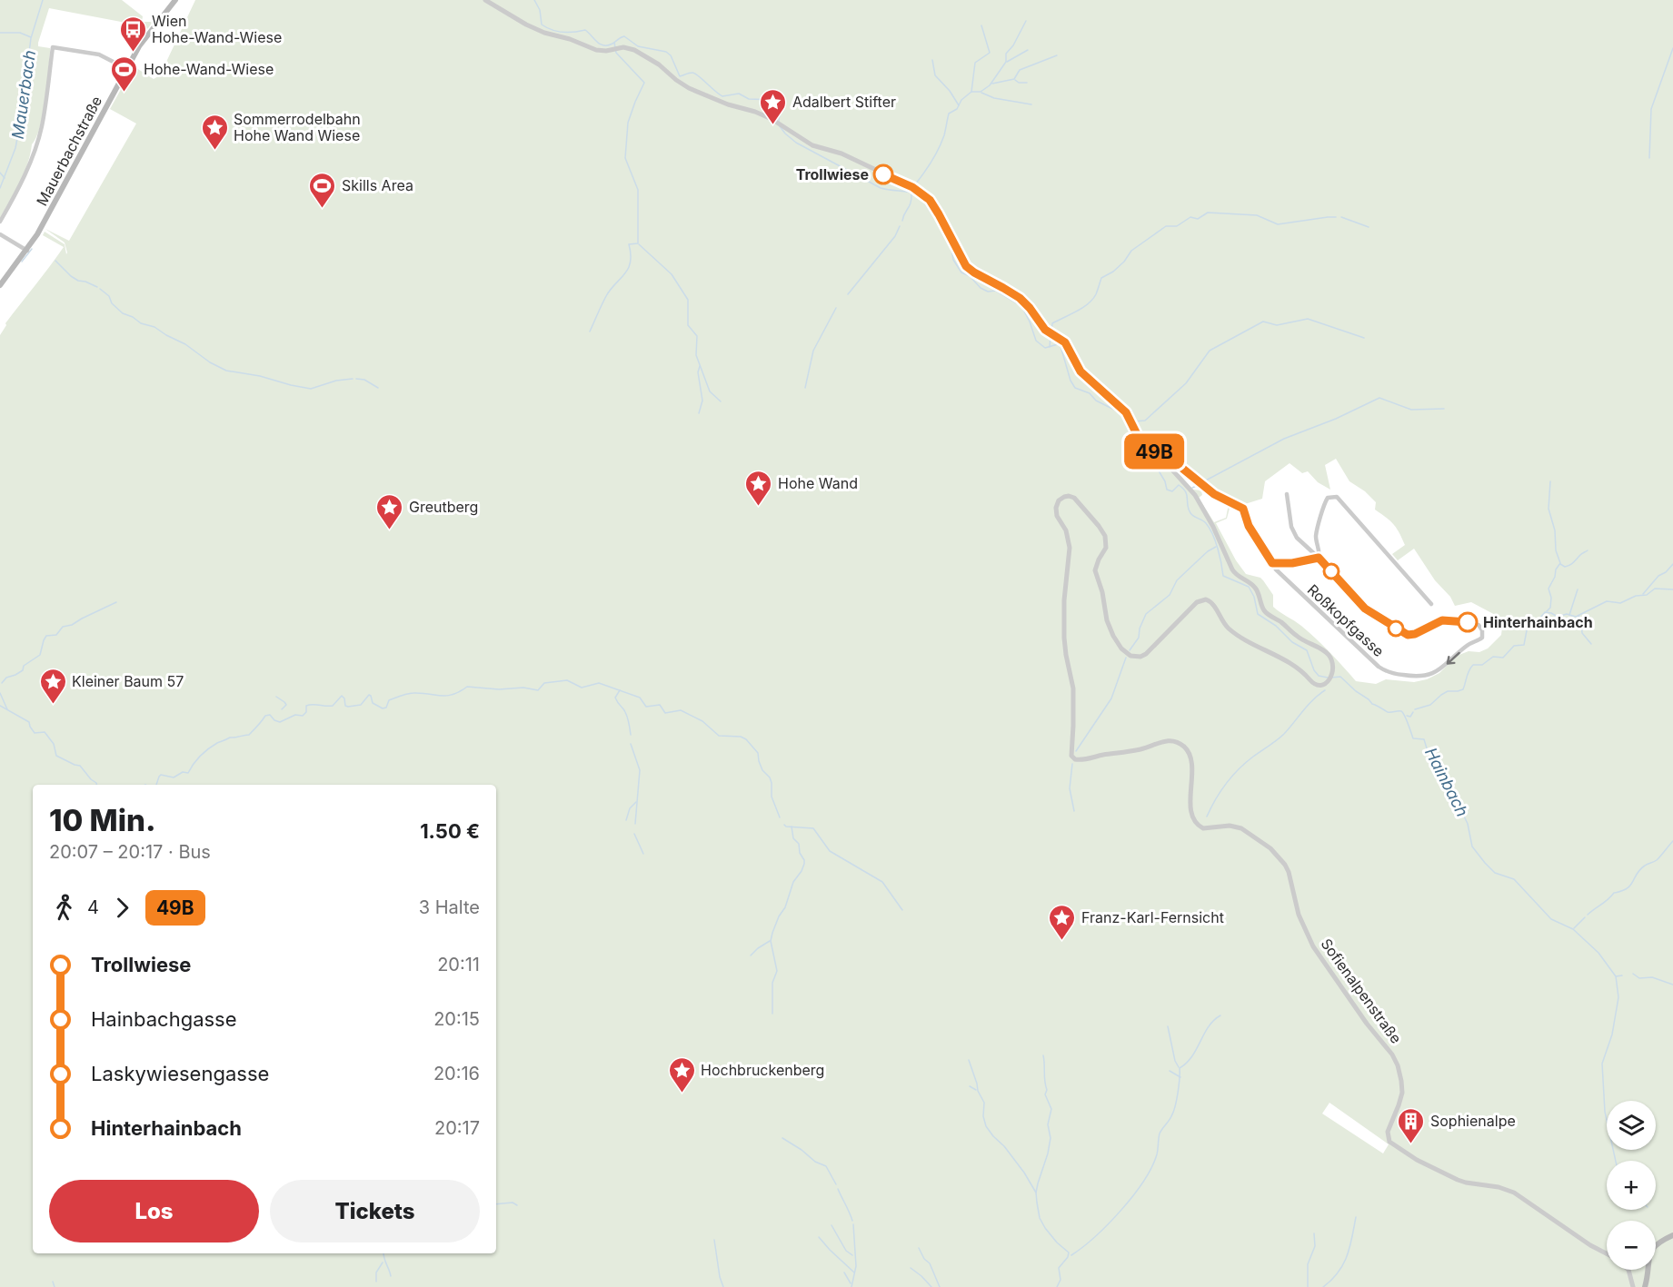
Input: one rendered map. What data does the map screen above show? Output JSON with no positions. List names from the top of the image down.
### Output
{
  "streets": {
    "main road": ["Mauerbachstraße"],
    "street": ["Roßkopfgasse", "Sofienalpenstraße"]
  },
  "crossings": [
    ["Roßkopfgasse", "Sofienalpenstraße"]
  ],
  "water": ["Mauerbach", "Hainbach"],
  "places": {
    "bus stop": ["Wien Hohe-Wand-Wiese"],
    "sports": ["Hohe-Wand-Wiese", "Skills Area"],
    "place": [
      "Adalbert Stifter",
      "Sommerrodelbahn Hohe Wand Wiese",
      "Hohe Wand",
      "Greutberg",
      "Kleiner Baum 57",
      "Franz-Karl-Fernsicht",
      "Hochbruckenberg"
    ],
    "other": ["Trollwiese", "Hinterhainbach"],
    "building": ["Sophienalpe"]
  },
  "lines": ["bus line 49B"],
  "page": {
    "on_map": "49B",
    "heading": ["10 Min.", "20:07 – 20:17 · Bus", "1.50 €"],
    "legs": ["4", "49B", "3 Halte"],
    "list": [
      {
        "name": "Trollwiese",
        "value": "20:11"
      },
      {
        "name": "Hainbachgasse",
        "value": "20:15"
      },
      {
        "name": "Laskywiesengasse",
        "value": "20:16"
      },
      {
        "name": "Hinterhainbach",
        "value": "20:17"
      }
    ],
    "map_buttons": ["+", "−"],
    "buttons": ["Los", "Tickets"]
  }
}
